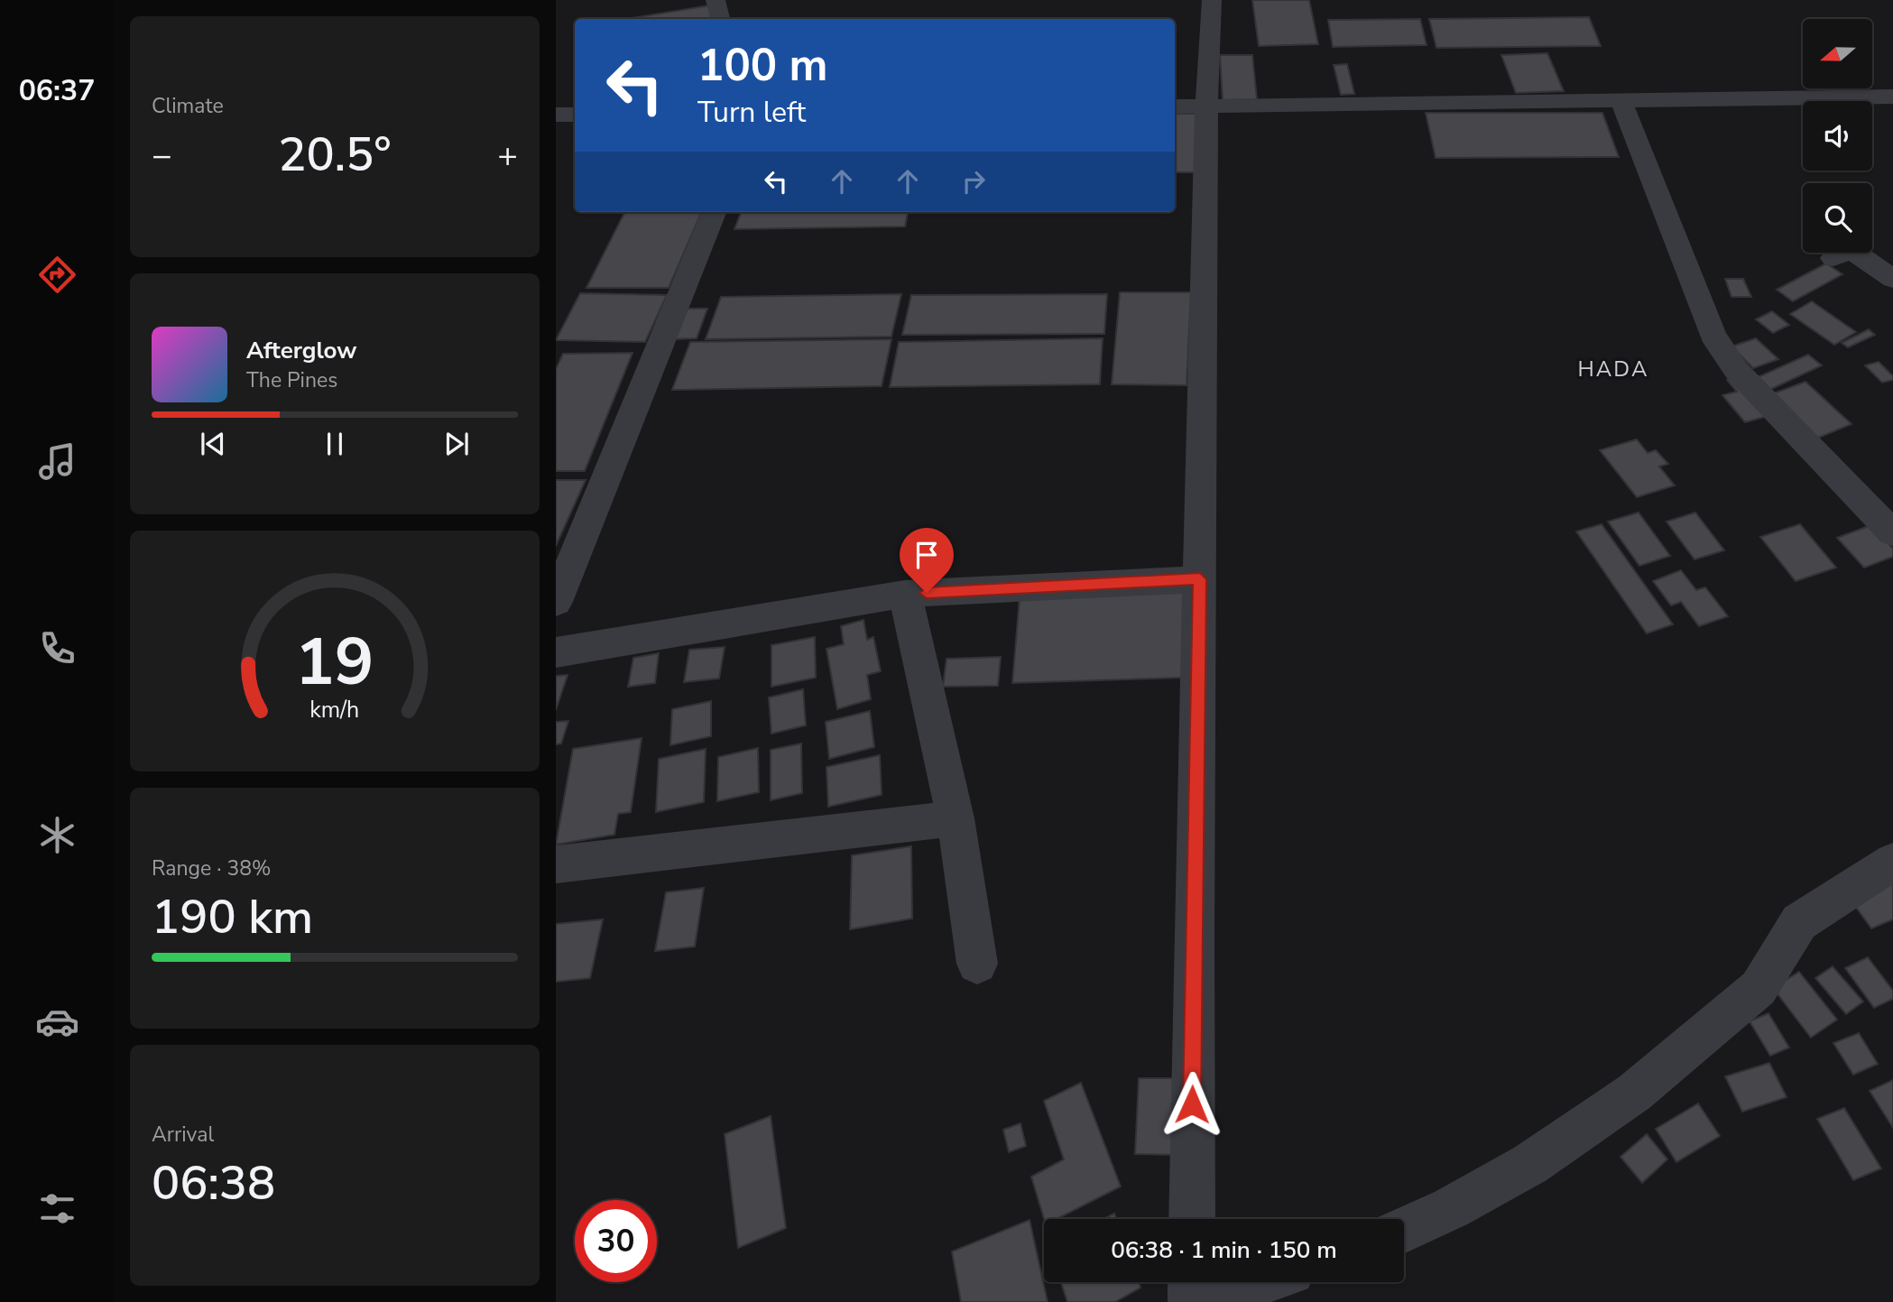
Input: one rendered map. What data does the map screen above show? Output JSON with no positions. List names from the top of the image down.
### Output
{
  "districts": ["HADA"],
  "north": "left",
  "page": {
    "tabs": "06:37",
    "tile": [
      "Climate",
      ["Range · 38%", "190 km"],
      ["Arrival", "06:38"]
    ],
    "turn": ["100 m", "Turn left"],
    "heat": ["−", "20.5°", "+"],
    "song": ["Afterglow", "The Pines"],
    "limit": "30",
    "trip": "06:38 · 1 min · 150 m",
    "gauge": ["19", "km/h"]
  }
}
